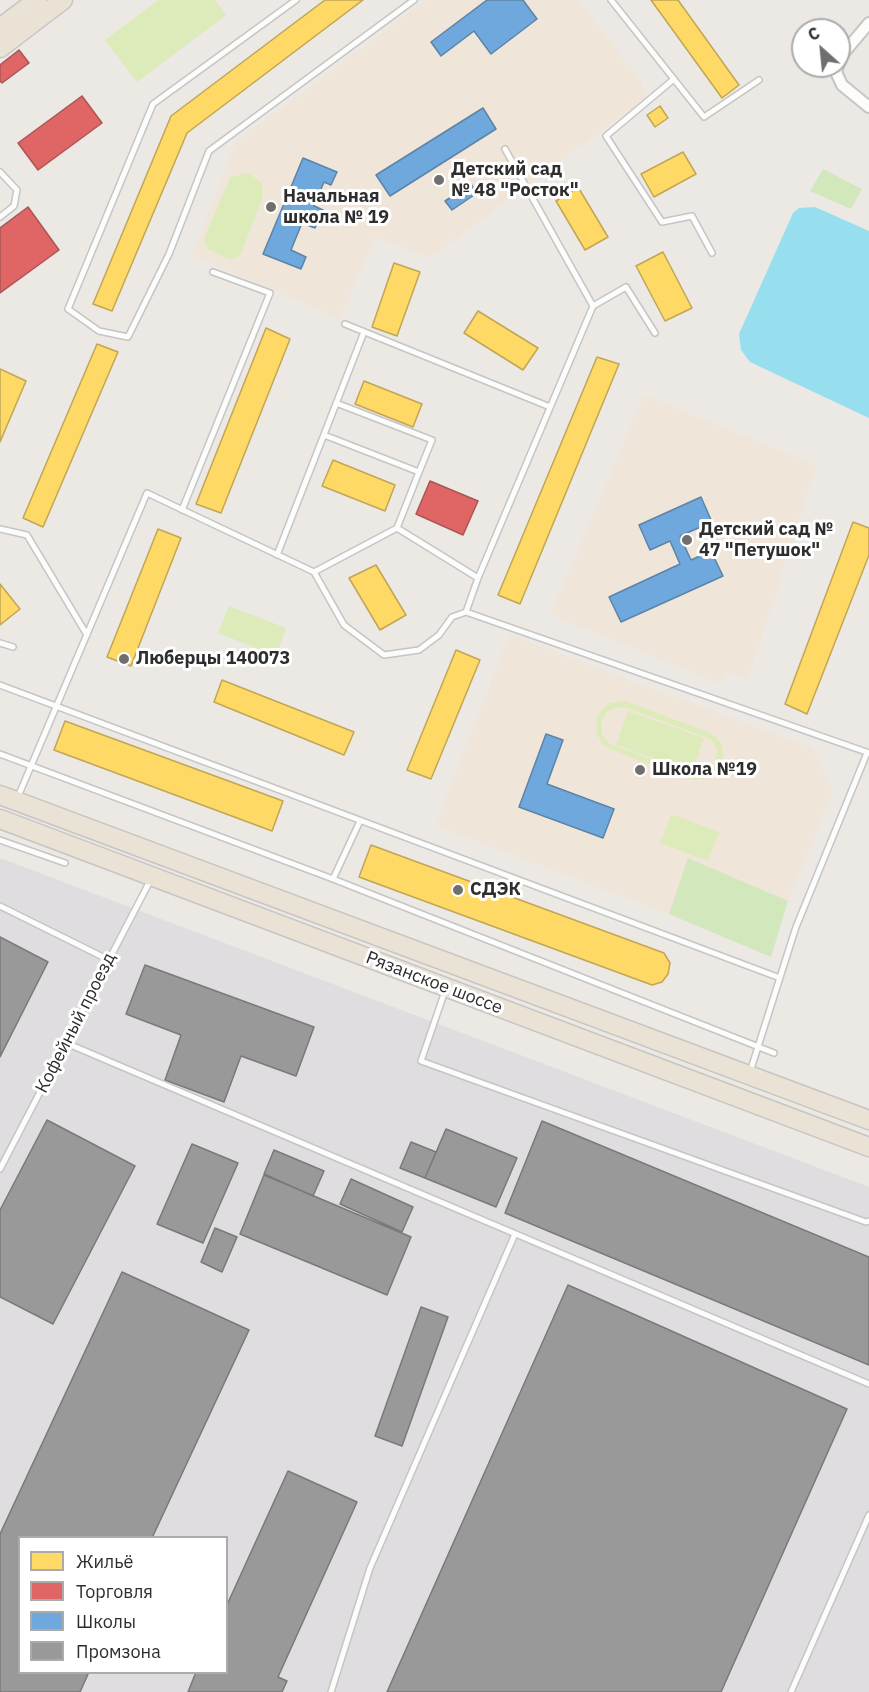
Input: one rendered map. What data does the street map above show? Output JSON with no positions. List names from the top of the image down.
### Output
{
  "streets": {
    "main road": ["Рязанское шоссе"],
    "lane": ["Кофейный проезд"]
  },
  "crossings": [
    ["Рязанское шоссе", "Кофейный проезд"]
  ],
  "places": [
    "Детский сад № 48 \"Росток\"",
    "Начальная школа № 19",
    "Детский сад № 47 \"Петушок\"",
    "Люберцы 140073",
    "Школа №19",
    "СДЭК"
  ],
  "legend": [
    "Жильё",
    "Торговля",
    "Школы",
    "Промзона"
  ],
  "north": "top left"
}
